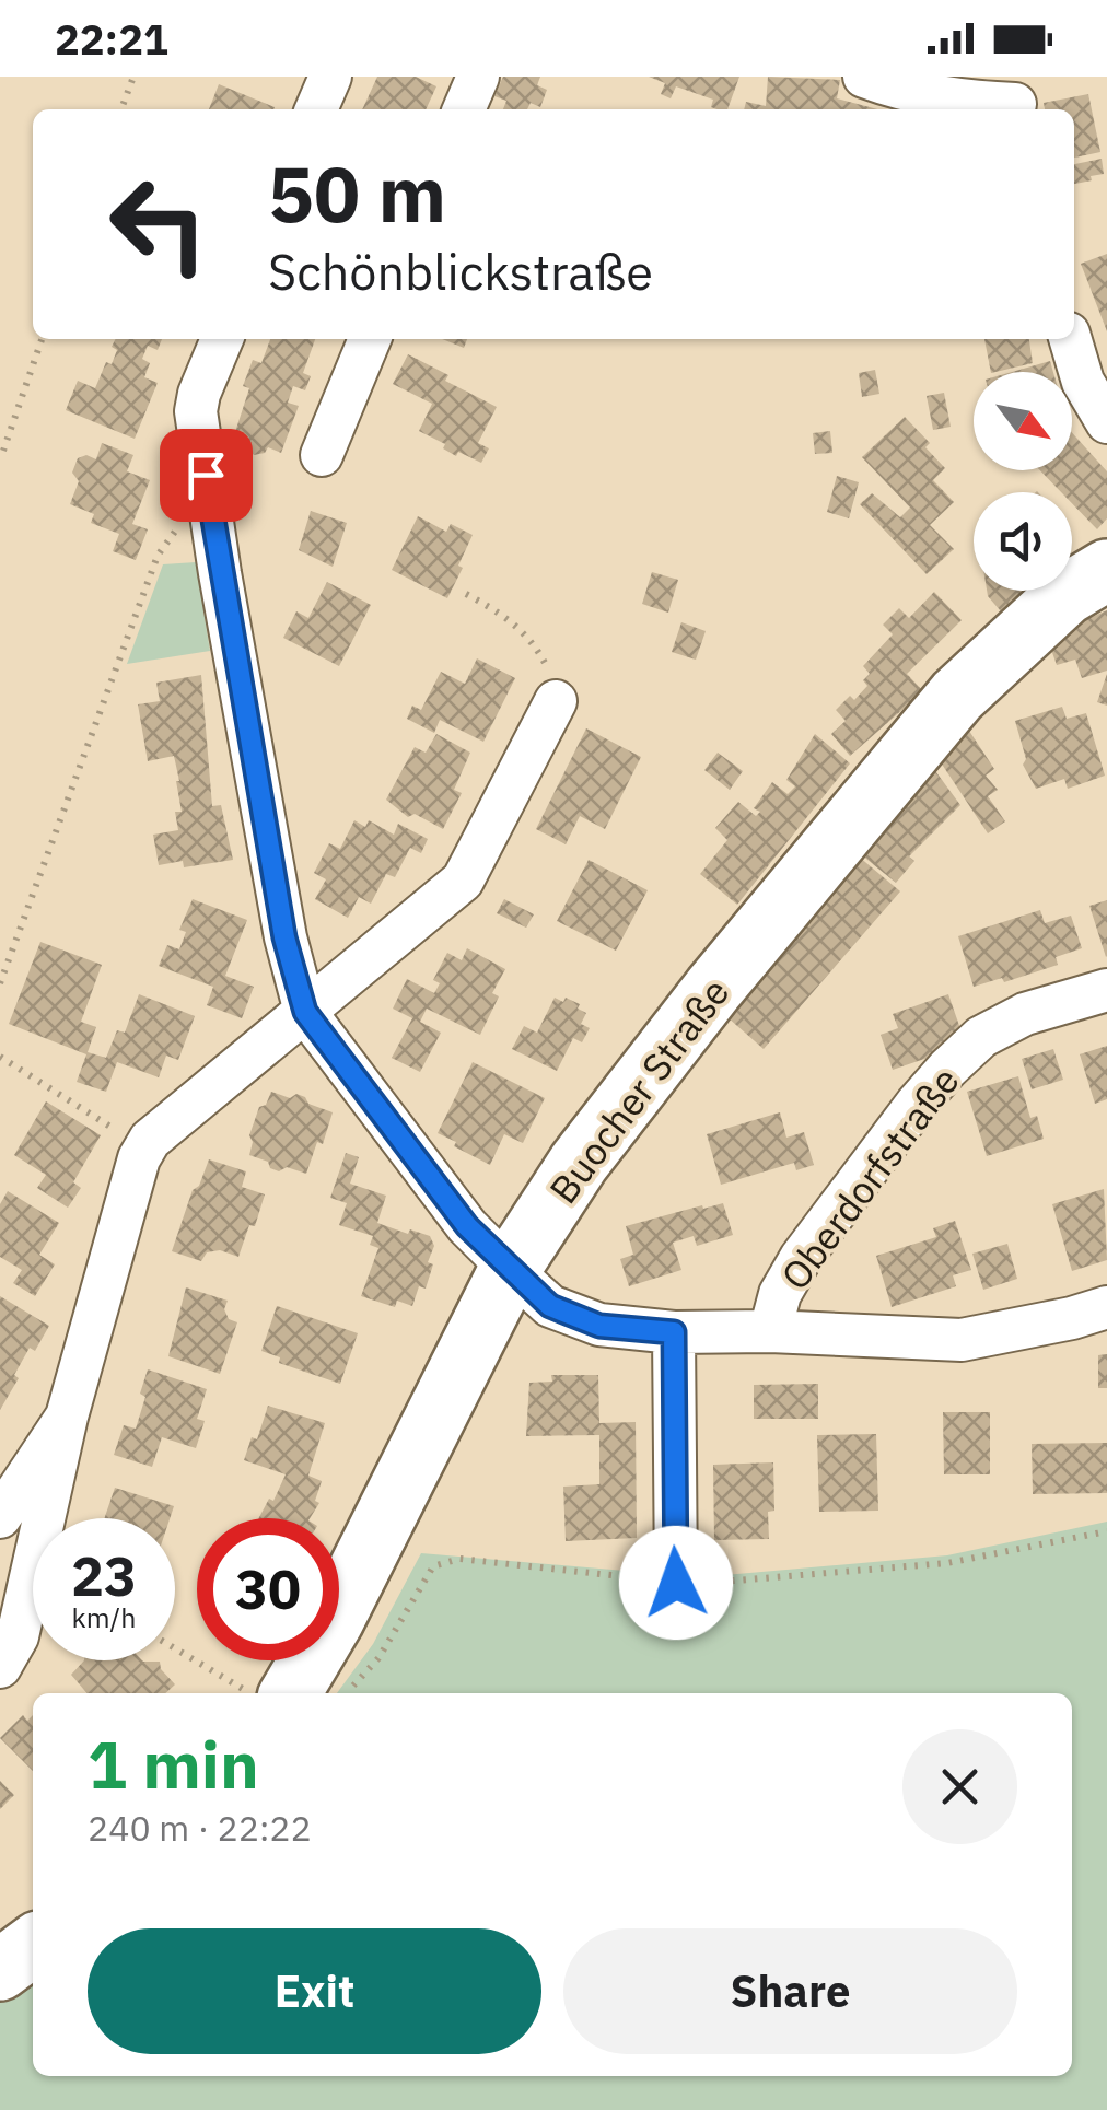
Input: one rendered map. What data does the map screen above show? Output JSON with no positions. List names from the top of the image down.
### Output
{
  "streets": {
    "street": ["Buocher Straße", "Oberdorfstraße"]
  },
  "north": "bottom right",
  "page": {
    "status": "22:21",
    "turn": ["50 m", "Schönblickstraße"],
    "speed": "23 km/h",
    "limit": "30",
    "heading": ["1 min", "240 m · 22:22"],
    "buttons": ["Exit", "Share"]
  }
}
